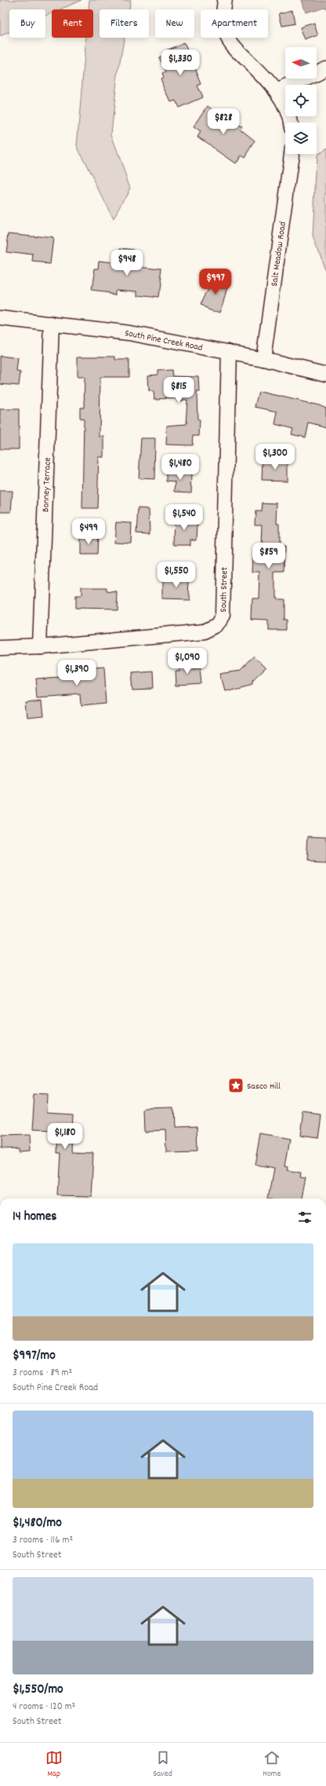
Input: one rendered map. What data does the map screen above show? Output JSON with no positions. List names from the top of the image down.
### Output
{
  "streets": {
    "street": [
      "Salt Meadow Road",
      "South Pine Creek Road",
      "Bonney Terrace",
      "South Street"
    ]
  },
  "crossings": [
    ["Salt Meadow Road", "South Pine Creek Road"],
    ["South Pine Creek Road", "Bonney Terrace"],
    ["South Pine Creek Road", "South Street"],
    ["Bonney Terrace", "South Street"]
  ],
  "places": {
    "place": ["Sasco Hill"]
  },
  "north": "left",
  "page": {
    "chip": [
      "Buy",
      "Rent",
      "Filters",
      "New",
      "Apartment"
    ],
    "price": [
      "$1,330",
      "$828",
      "$948",
      "$997",
      "$815",
      "$1,300",
      "$1,480",
      "$1,540",
      "$499",
      "$859",
      "$1,550",
      "$1,090",
      "$1,390",
      "$1,180"
    ],
    "heading": "14 homes",
    "list": [
      {
        "name": "$997/mo",
        "note": "3 rooms · 89 m² · South Pine Creek Road"
      },
      {
        "name": "$1,480/mo",
        "note": "3 rooms · 116 m² · South Street"
      },
      {
        "name": "$1,550/mo",
        "note": "4 rooms · 120 m² · South Street"
      }
    ],
    "tabs": ["Map", "Saved", "Home"]
  }
}
